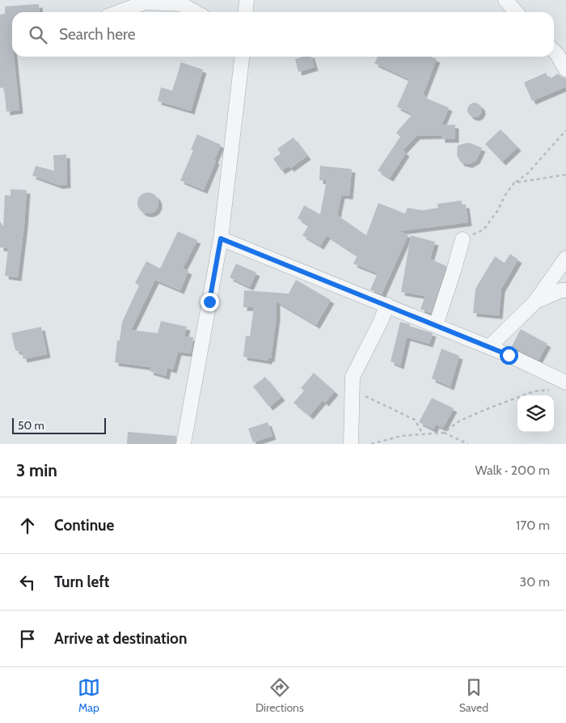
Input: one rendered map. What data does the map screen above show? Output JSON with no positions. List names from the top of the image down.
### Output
{
  "scale_bar": "50 m",
  "page": {
    "search": "Search here",
    "scale": "50 m",
    "heading": ["3 min", "Walk · 200 m"],
    "list": [
      ["Continue", "170 m"],
      ["Turn left", "30 m"],
      "Arrive at destination"
    ],
    "nav": ["Map", "Directions", "Saved"]
  }
}
